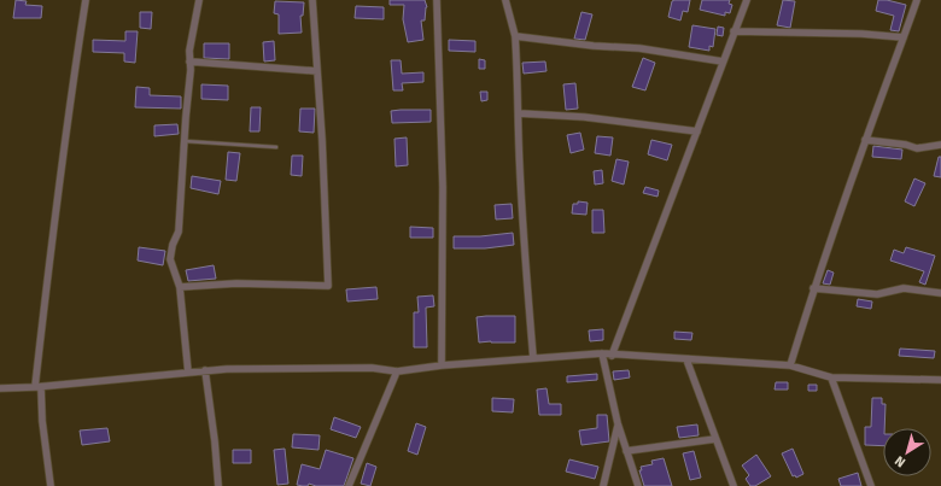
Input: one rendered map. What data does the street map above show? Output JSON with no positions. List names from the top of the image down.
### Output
{
  "north": "bottom left"
}
